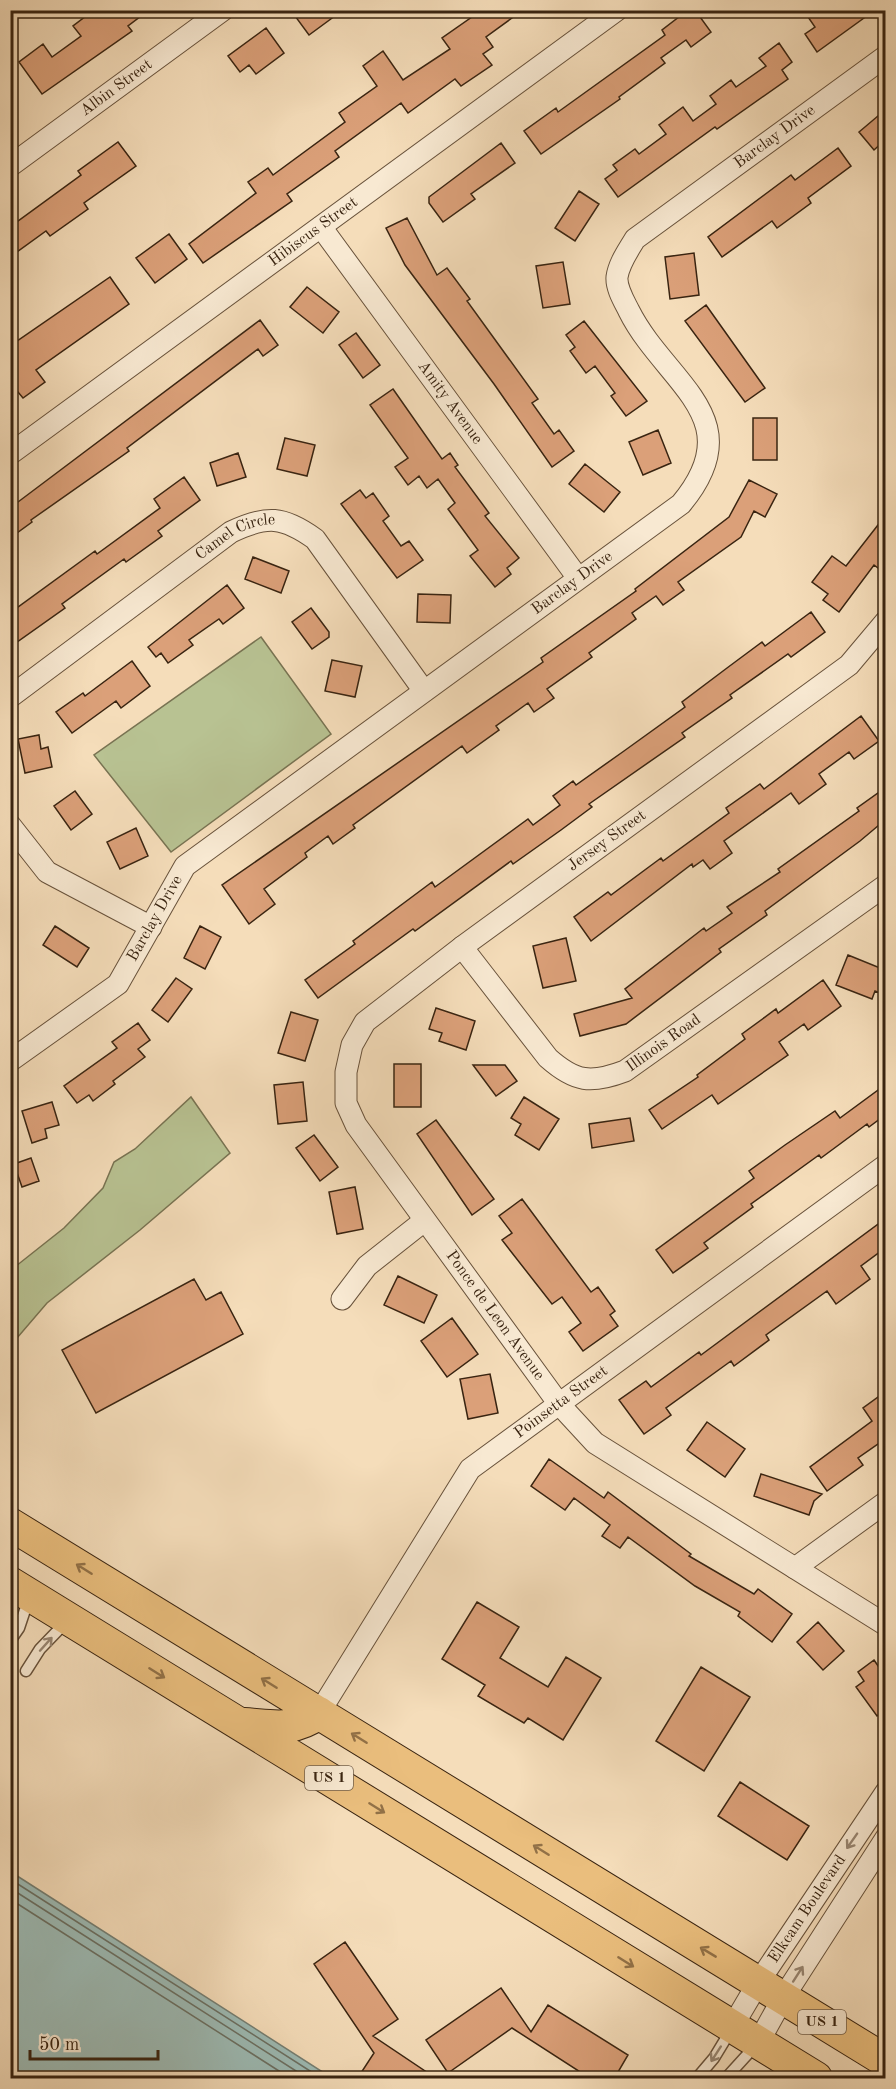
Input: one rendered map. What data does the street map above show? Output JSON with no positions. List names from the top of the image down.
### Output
{
  "streets": {
    "main road": ["US 1"],
    "street": [
      "Albin Street",
      "Barclay Drive",
      "Hibiscus Street",
      "Amity Avenue",
      "Camel Circle",
      "Jersey Street",
      "Illinois Road",
      "Ponce de Leon Avenue",
      "Poinsetta Street",
      "Elkcam Boulevard"
    ]
  },
  "crossings": [
    ["Barclay Drive", "Amity Avenue"],
    ["Barclay Drive", "Camel Circle"],
    ["Hibiscus Street", "Amity Avenue"],
    ["Jersey Street", "Illinois Road"],
    ["Jersey Street", "Ponce de Leon Avenue"],
    ["Ponce de Leon Avenue", "Poinsetta Street"],
    ["Poinsetta Street", "US 1"],
    ["US 1", "Elkcam Boulevard"]
  ],
  "scale_bar": "50 m"
}
